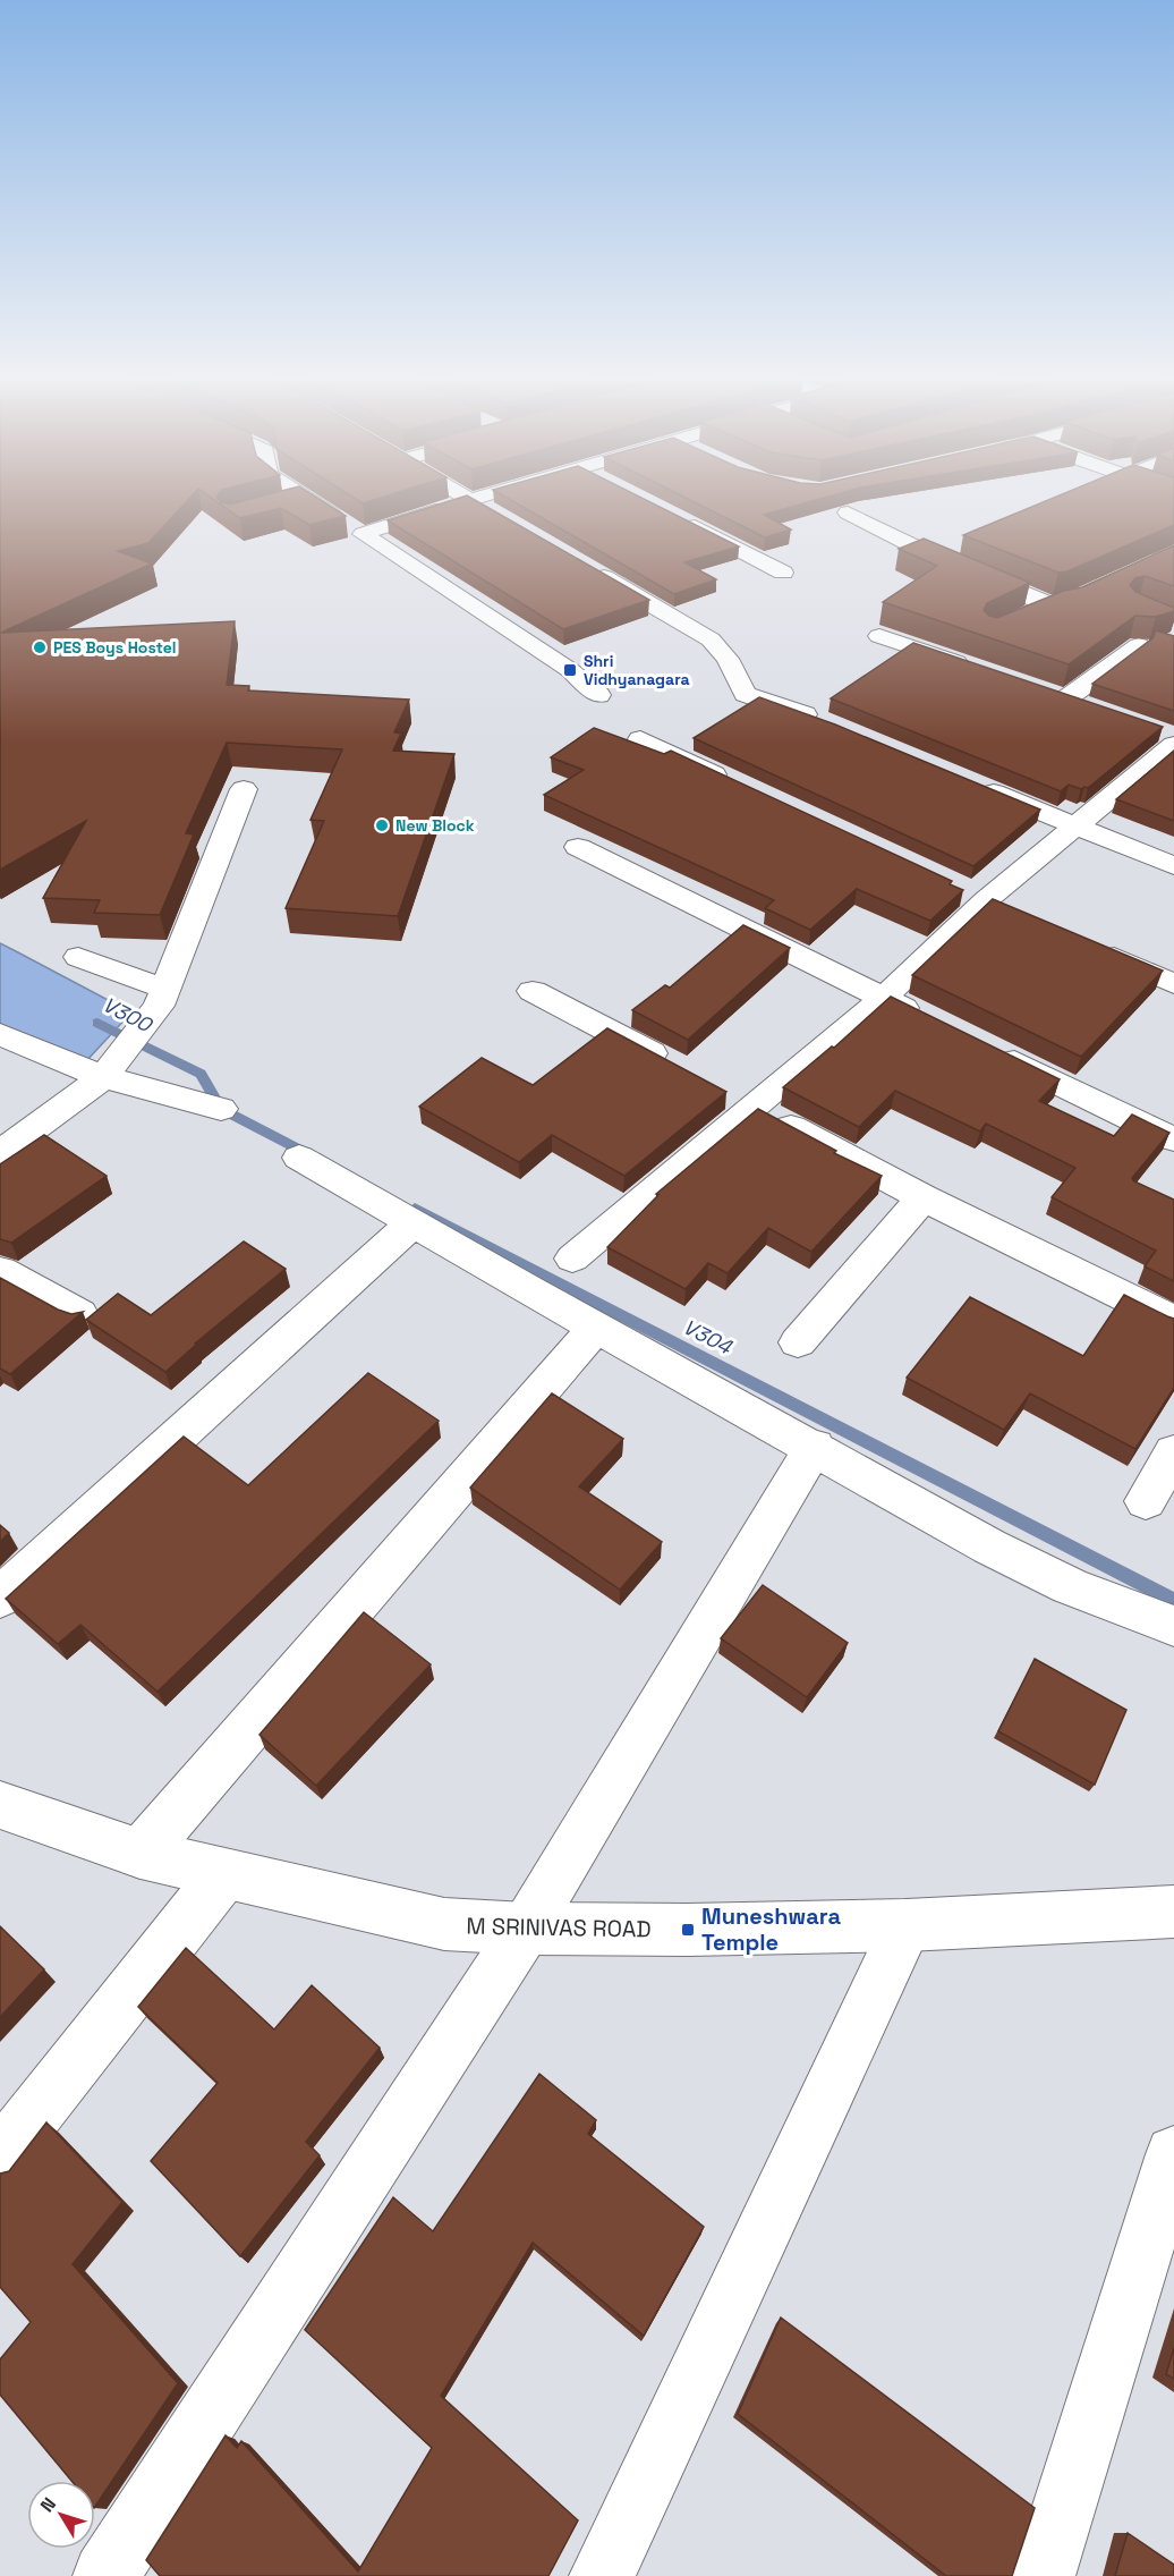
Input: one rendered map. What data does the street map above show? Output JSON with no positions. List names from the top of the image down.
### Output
{
  "streets": {
    "street": ["M SRINIVAS ROAD"]
  },
  "water": ["V300", "V304"],
  "places": {
    "other": ["PES Boys Hostel", "New Block"],
    "transit": ["Shri Vidhyanagara", "Muneshwara Temple"]
  },
  "north": "top left"
}
